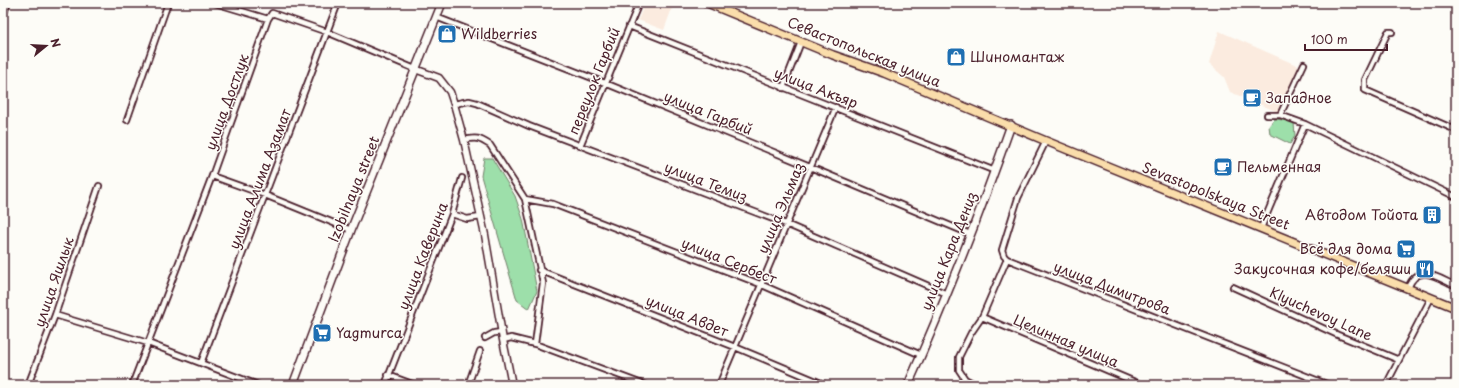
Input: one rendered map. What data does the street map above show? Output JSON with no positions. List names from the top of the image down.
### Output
{
  "streets": {
    "main road": [
      "Севастопольская улица",
      "Izobilnaya street",
      "Sevastopolskaya Street",
      "улица Кара Дениз"
    ],
    "street": [
      "переулок Гарбий",
      "улица Акъяр",
      "улица Достлук",
      "улица Гарбий",
      "улица Алима Азамат",
      "улица Темиз",
      "улица Эльмаз",
      "улица Каверина",
      "улица Сербест",
      "улица Яшлык",
      "улица Димитрова",
      "Klyuchevoy Lane",
      "улица Авдет",
      "Целинная улица"
    ]
  },
  "crossings": [
    ["Севастопольская улица", "Sevastopolskaya Street"],
    ["Севастопольская улица", "улица Кара Дениз"],
    ["переулок Гарбий", "улица Акъяр"],
    ["переулок Гарбий", "улица Гарбий"],
    ["переулок Гарбий", "улица Темиз"],
    ["улица Акъяр", "улица Эльмаз"],
    ["улица Акъяр", "улица Кара Дениз"],
    ["улица Гарбий", "Izobilnaya street"],
    ["улица Гарбий", "улица Эльмаз"],
    ["улица Гарбий", "улица Кара Дениз"],
    ["улица Темиз", "улица Эльмаз"],
    ["улица Темиз", "улица Кара Дениз"],
    ["Sevastopolskaya Street", "улица Кара Дениз"],
    ["улица Эльмаз", "улица Сербест"],
    ["улица Эльмаз", "улица Авдет"],
    ["улица Кара Дениз", "улица Сербест"]
  ],
  "places": {
    "shop": ["Wildberries", "Шиномантаж"],
    "cafe": ["Западное", "Пельменная"],
    "building": ["Автодом Тойота"],
    "supermarket": ["Всё для дома", "Yagmurca"],
    "restaurant": ["Закусочная кофе/беляши"]
  },
  "scale_bar": "100 m",
  "north": "right"
}
